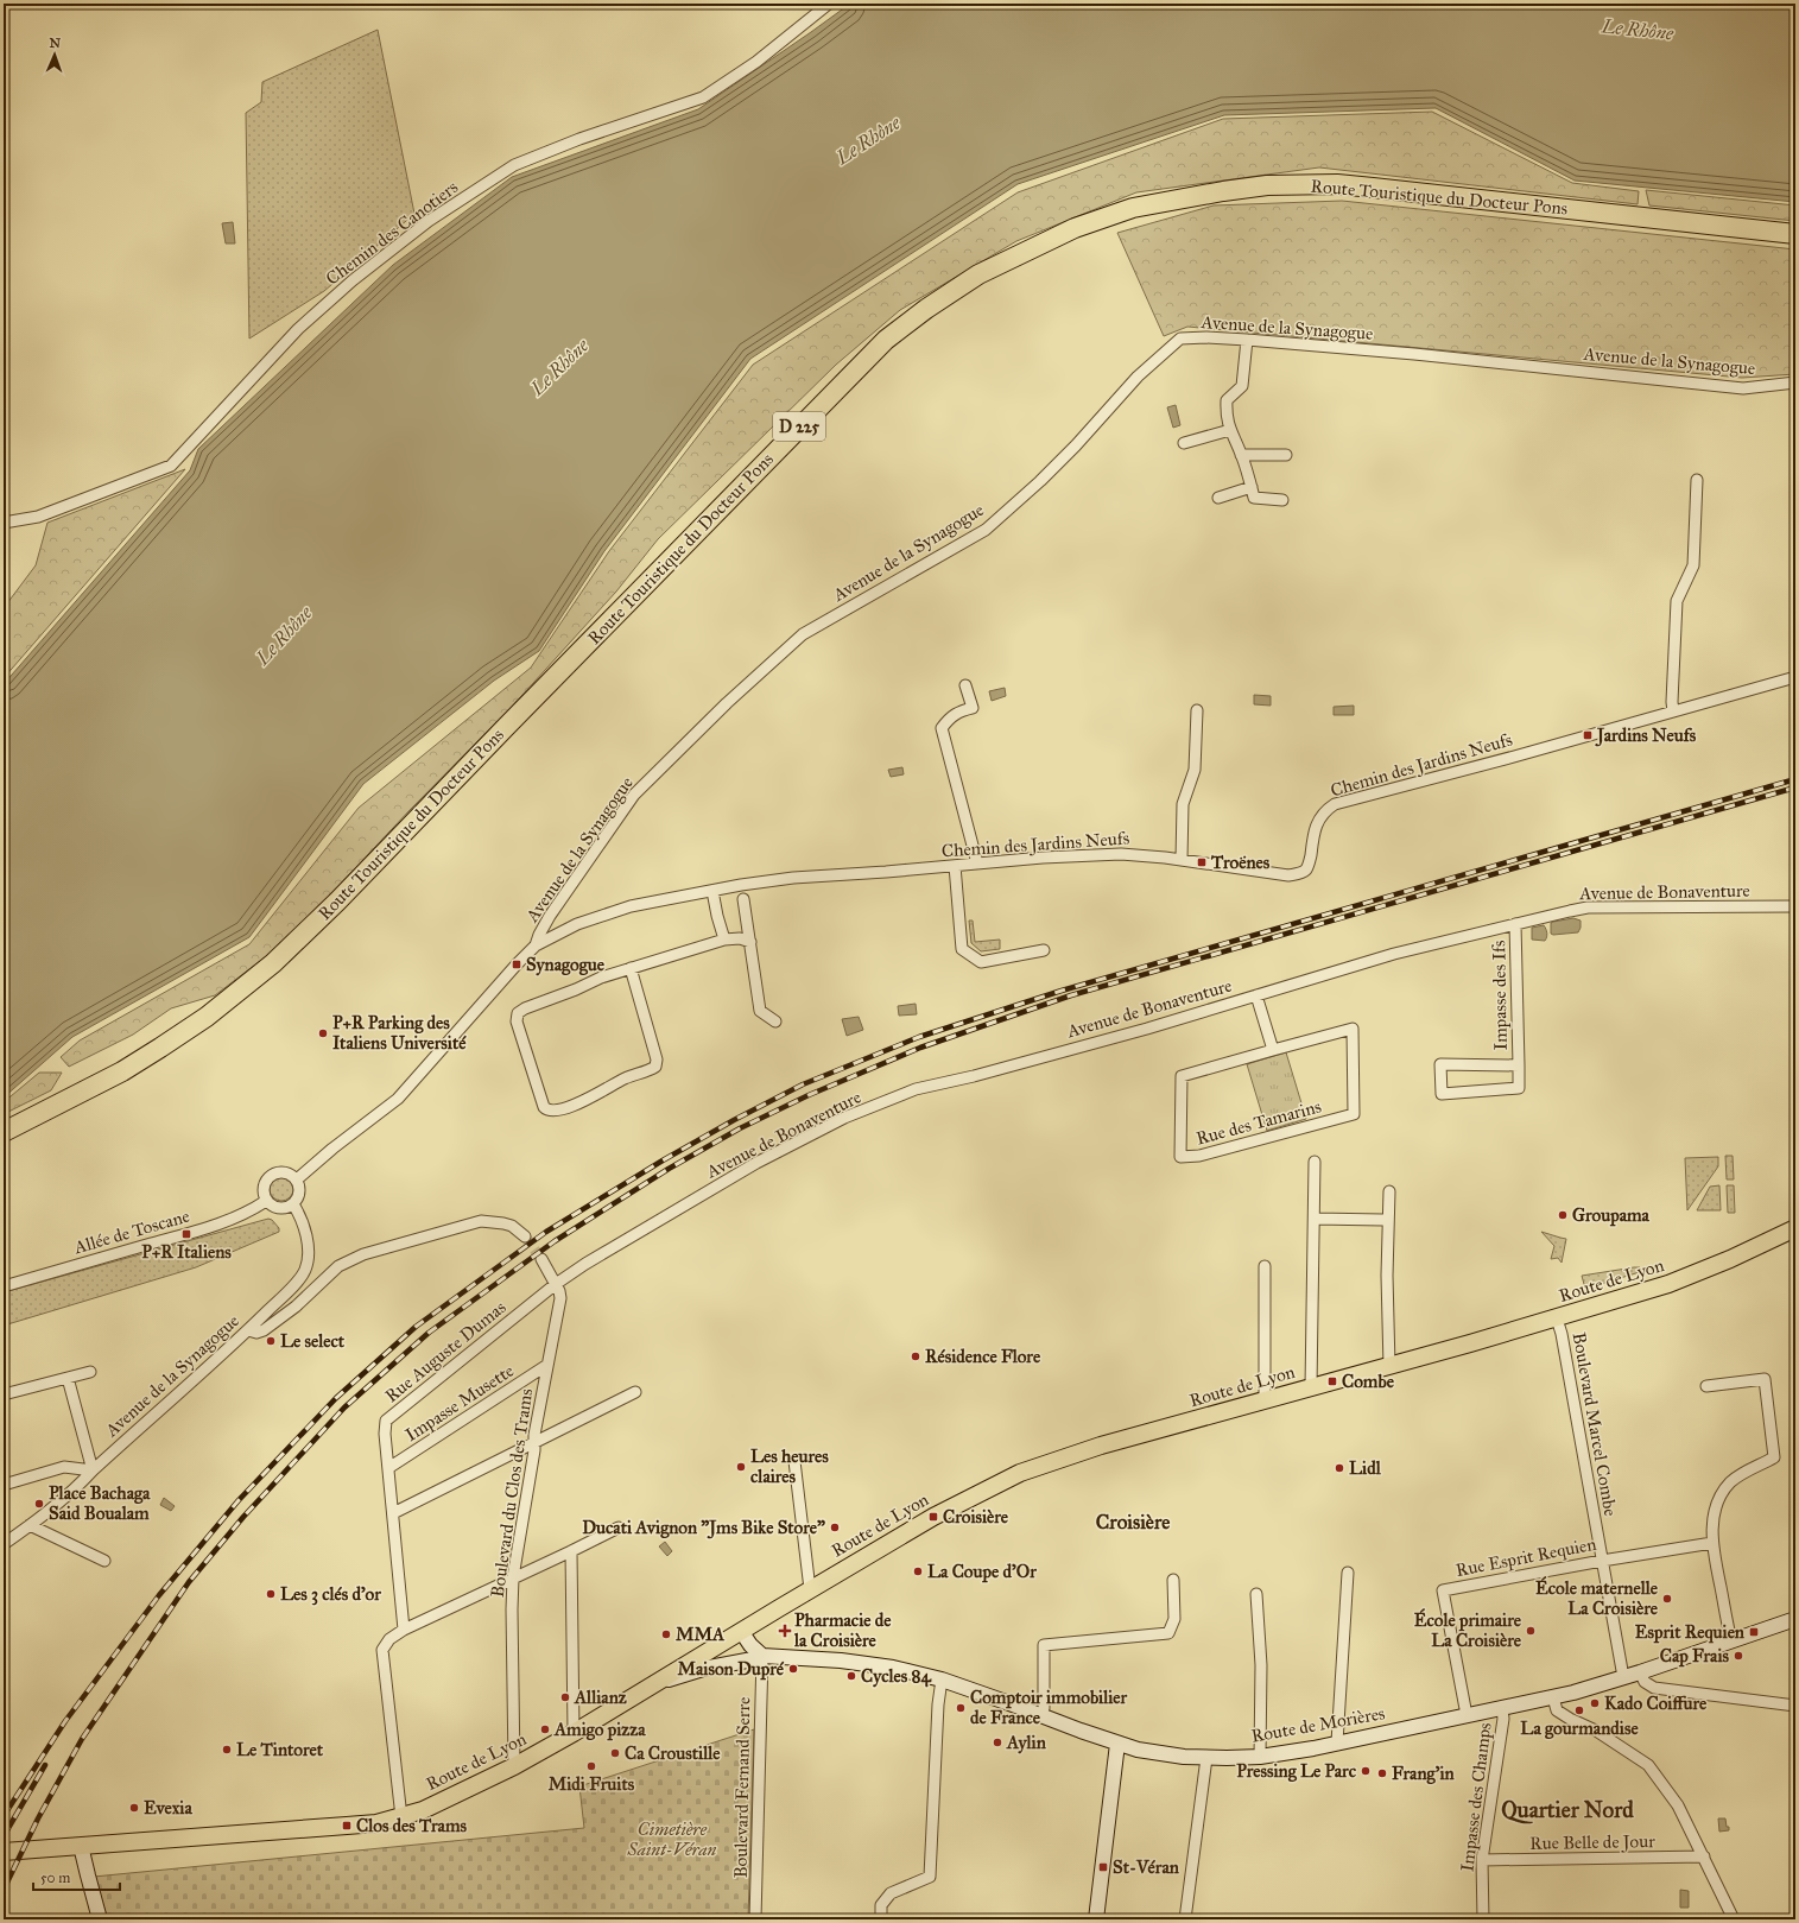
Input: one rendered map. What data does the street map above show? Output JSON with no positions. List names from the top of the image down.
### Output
{
  "streets": {
    "highway": ["Route Touristique du Docteur Pons", "D 225"],
    "main road": ["Route de Lyon", "Route de Morières"],
    "street": [
      "Chemin des Canotiers",
      "Avenue de la Synagogue",
      "Chemin des Jardins Neufs",
      "Avenue de Bonaventure",
      "Impasse des Ifs",
      "Rue des Tamarins",
      "Allée de Toscane",
      "Rue Auguste Dumas",
      "Impasse Musette",
      "Boulevard Marcel Combe",
      "Boulevard du Clos des Trams",
      "Rue Esprit Requien",
      "Boulevard Fernand Serre",
      "Impasse des Champs",
      "Rue Belle de Jour"
    ]
  },
  "crossings": [
    ["Avenue de la Synagogue", "Chemin des Jardins Neufs"],
    ["Avenue de la Synagogue", "Allée de Toscane"],
    ["Avenue de Bonaventure", "Impasse des Ifs"],
    ["Avenue de Bonaventure", "Rue Auguste Dumas"],
    ["Avenue de Bonaventure", "Boulevard du Clos des Trams"],
    ["Route de Lyon", "Boulevard Marcel Combe"],
    ["Route de Lyon", "Boulevard du Clos des Trams"],
    ["Route de Lyon", "Route de Morières"],
    ["Rue Auguste Dumas", "Impasse Musette"],
    ["Rue Auguste Dumas", "Boulevard du Clos des Trams"],
    ["Impasse Musette", "Boulevard du Clos des Trams"],
    ["Boulevard Marcel Combe", "Rue Esprit Requien"],
    ["Boulevard Marcel Combe", "Route de Morières"],
    ["Rue Esprit Requien", "Route de Morières"],
    ["Route de Morières", "Boulevard Fernand Serre"],
    ["Route de Morières", "Impasse des Champs"],
    ["Impasse des Champs", "Rue Belle de Jour"]
  ],
  "districts": ["Croisière", "Quartier Nord"],
  "water": ["Le Rhône"],
  "parks": ["Cimetière Saint-Véran"],
  "places": {
    "transit": [
      "Jardins Neufs",
      "Troënes",
      "Synagogue",
      "P+R Italiens",
      "Combe",
      "Croisière",
      "Esprit Requien",
      "Clos des Trams",
      "St-Véran"
    ],
    "other": [
      "P+R Parking des Italiens Université",
      "Groupama",
      "Le select",
      "Résidence Flore",
      "Les heures claires",
      "Lidl",
      "Place Bachaga Said Boualam",
      "Ducati Avignon \"Jms Bike Store\"",
      "La Coupe d'Or",
      "Les 3 clés d'or",
      "École maternelle La Croisière",
      "École primaire La Croisière",
      "MMA",
      "Cap Frais",
      "Maison Dupré",
      "Cycles 84",
      "Allianz",
      "Kado Coiffure",
      "Comptoir immobilier de France",
      "La gourmandise",
      "Amigo pizza",
      "Aylin",
      "Le Tintoret",
      "Ca Croustille",
      "Midi Fruits",
      "Pressing Le Parc",
      "Frang'in",
      "Evexia"
    ],
    "health": ["Pharmacie de la Croisière"]
  },
  "scale_bar": "50 m",
  "north": "top"
}
